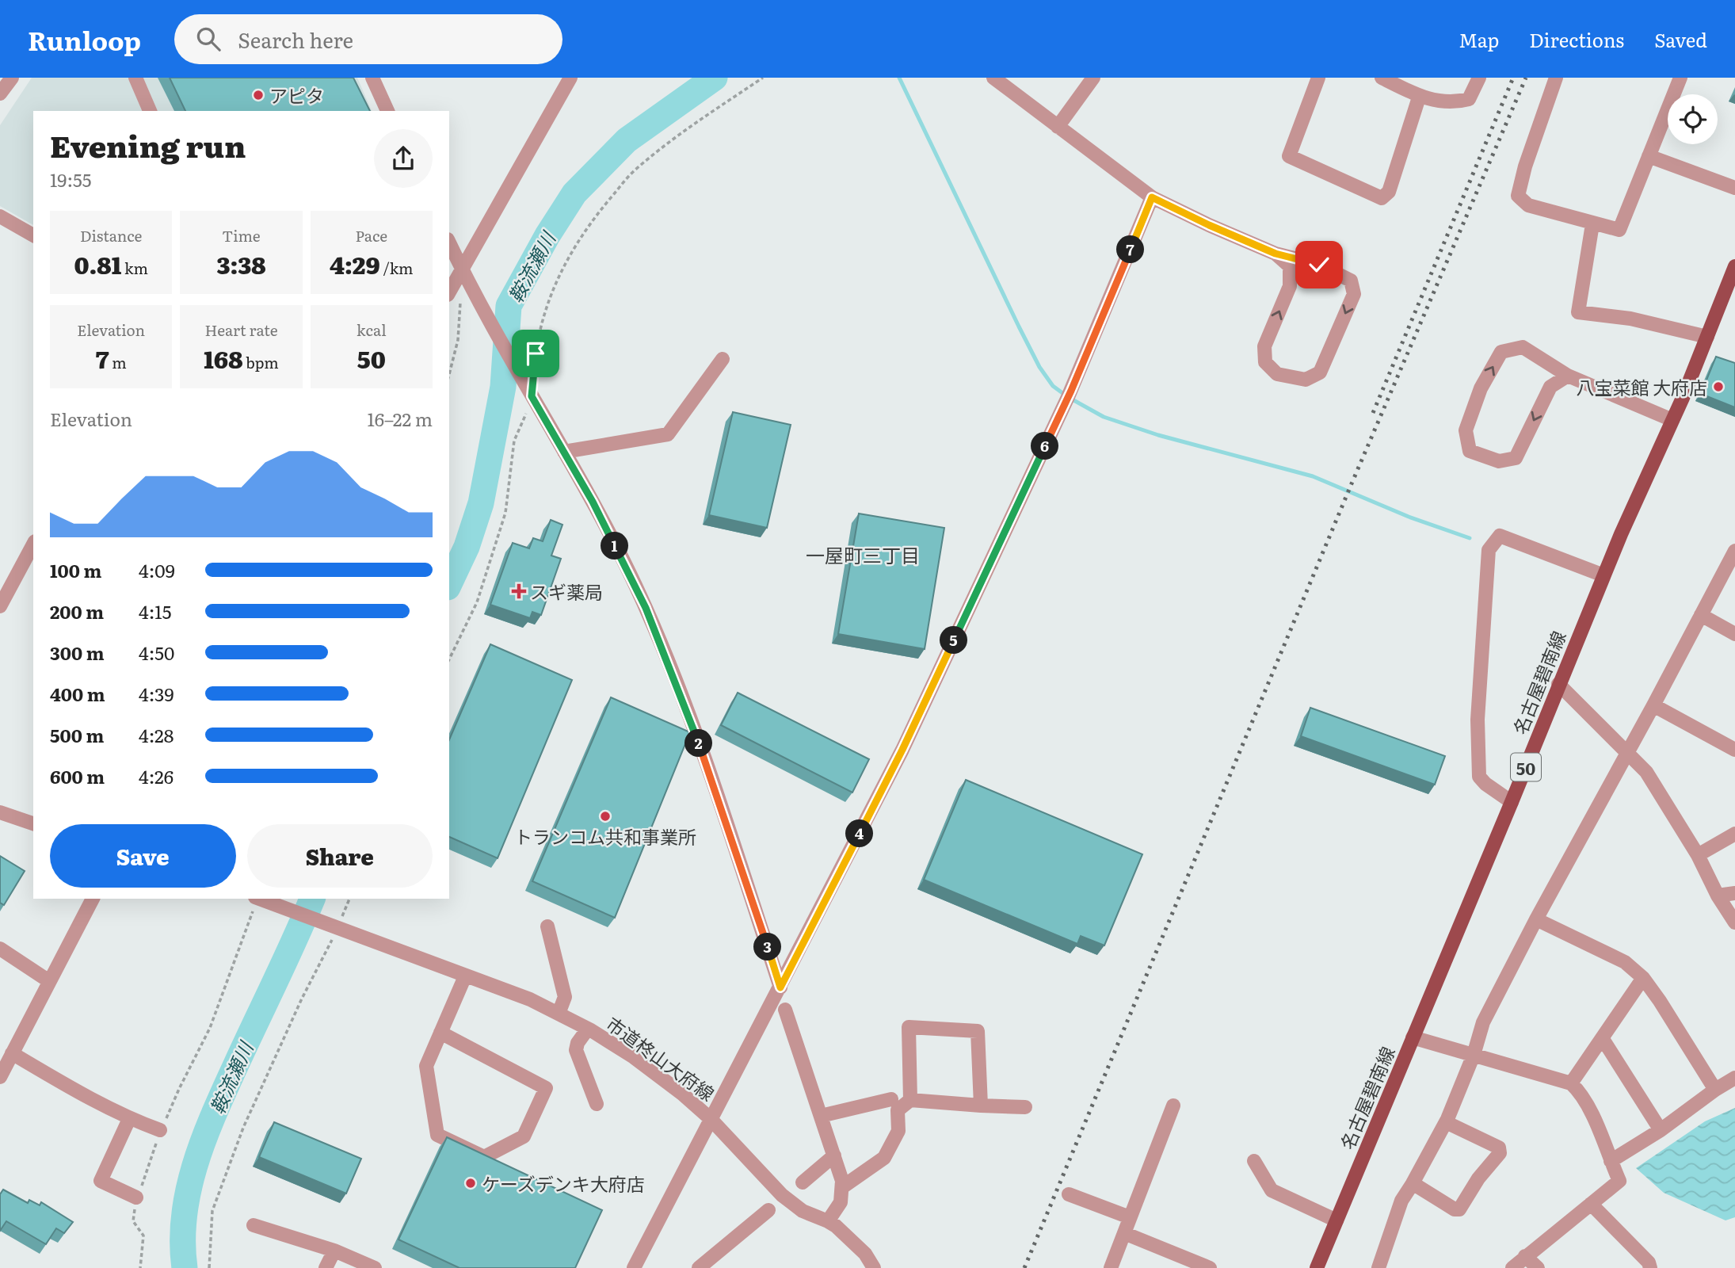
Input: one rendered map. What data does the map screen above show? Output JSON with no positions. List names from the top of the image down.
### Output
{
  "streets": {
    "main road": ["名古屋碧南線", "50"],
    "street": ["市道柊山大府線"]
  },
  "districts": ["一屋町三丁目"],
  "water": ["鞍流瀬川"],
  "places": {
    "other": [
      "アピタ",
      "八宝菜館 大府店",
      "トランコム共和事業所",
      "ケーズデンキ大府店"
    ],
    "health": ["スギ薬局"]
  },
  "page": {
    "header": "Runloop",
    "search": "Search here",
    "nav": ["Map", "Directions", "Saved"],
    "heading": ["Evening run", "19:55"],
    "stats": [
      ["Distance", "0.81 km"],
      ["Time", "3:38"],
      ["Pace", "4:29 /km"],
      ["Elevation", "7 m"],
      ["Heart rate", "168 bpm"],
      ["kcal", "50"]
    ],
    "pins": [
      "7",
      "6",
      "1",
      "5",
      "2",
      "4",
      "3"
    ],
    "chart": ["Elevation", "16–22 m"],
    "list": [
      {
        "name": "100 m",
        "note": "4:09"
      },
      {
        "name": "200 m",
        "note": "4:15"
      },
      {
        "name": "300 m",
        "note": "4:50"
      },
      {
        "name": "400 m",
        "note": "4:39"
      },
      {
        "name": "500 m",
        "note": "4:28"
      },
      {
        "name": "600 m",
        "note": "4:26"
      }
    ],
    "buttons": ["Save", "Share"]
  }
}
